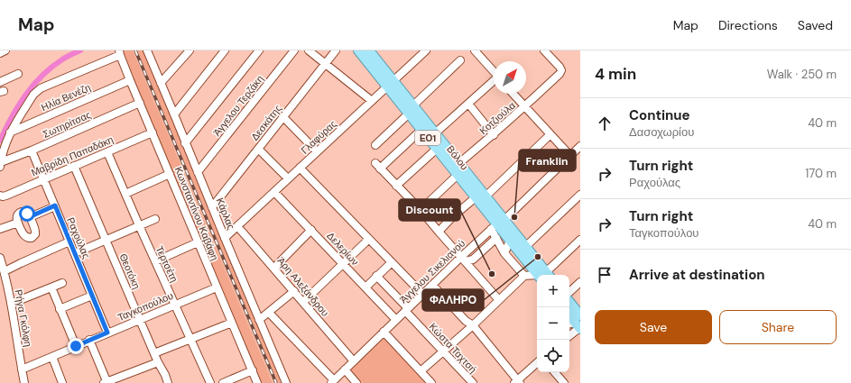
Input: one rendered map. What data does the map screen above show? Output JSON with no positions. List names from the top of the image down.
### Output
{
  "streets": {
    "main road": ["ΕΟ1", "Βόλου"],
    "street": [
      "Ηλία Βενέζη",
      "Άγγελου Τερζάκη",
      "Κοτζιούλα",
      "Δεσκάτης",
      "Σωτηρίτσας",
      "Γλαφύρας",
      "Μαβρίδη Παπαδάκη",
      "Κωνσταντίνου Καβάφη",
      "Κάρλας",
      "Ραχούλας",
      "Δελερίων",
      "Τερτσέτη",
      "Θεοτόκη",
      "Άγγελου Σικελιανού",
      "Άρη Αλεξάνδρου",
      "Ταγκοπούλου",
      "Ρήγα Γκόλφη",
      "Κώστα Ταχτσή"
    ]
  },
  "crossings": [
    ["Ηλία Βενέζη", "Κωνσταντίνου Καβάφη"],
    ["Άγγελου Τερζάκη", "Κάρλας"],
    ["Κοτζιούλα", "Βόλου"],
    ["Δεσκάτης", "Κάρλας"],
    ["Σωτηρίτσας", "Κωνσταντίνου Καβάφη"],
    ["Σωτηρίτσας", "Ραχούλας"],
    ["Γλαφύρας", "Βόλου"],
    ["Γλαφύρας", "Κάρλας"],
    ["Γλαφύρας", "Δελερίων"],
    ["Γλαφύρας", "Άρη Αλεξάνδρου"],
    ["Μαβρίδη Παπαδάκη", "Κωνσταντίνου Καβάφη"],
    ["Μαβρίδη Παπαδάκη", "Ραχούλας"],
    ["Μαβρίδη Παπαδάκη", "Τερτσέτη"],
    ["Μαβρίδη Παπαδάκη", "Θεοτόκη"],
    ["Βόλου", "Άγγελου Σικελιανού"],
    ["Κωνσταντίνου Καβάφη", "Ταγκοπούλου"],
    ["Ραχούλας", "Ταγκοπούλου"],
    ["Δελερίων", "Άγγελου Σικελιανού"],
    ["Τερτσέτη", "Ταγκοπούλου"],
    ["Θεοτόκη", "Ταγκοπούλου"],
    ["Άγγελου Σικελιανού", "Άρη Αλεξάνδρου"],
    ["Άγγελου Σικελιανού", "Κώστα Ταχτσή"],
    ["Ταγκοπούλου", "Ρήγα Γκόλφη"]
  ],
  "places": ["Franklin", "ΦΑΛΗΡΟ", "Discount"],
  "north": "top right",
  "page": {
    "header": "Map",
    "nav": ["Map", "Directions", "Saved"],
    "heading": ["4 min", "Walk · 250 m"],
    "list": [
      ["Continue", "Δασοχωρίου", "40 m"],
      ["Turn right", "Ραχούλας", "170 m"],
      ["Turn right", "Ταγκοπούλου", "40 m"],
      "Arrive at destination"
    ],
    "map_buttons": ["+", "−"],
    "buttons": ["Save", "Share"]
  }
}
